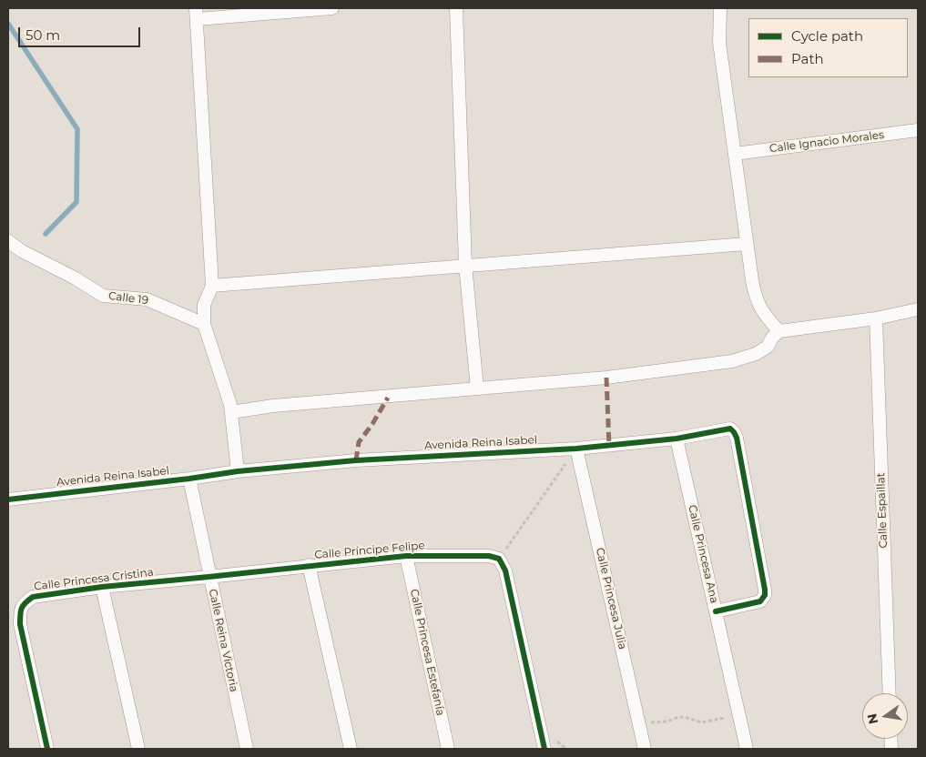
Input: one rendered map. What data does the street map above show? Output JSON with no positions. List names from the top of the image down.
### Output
{
  "streets": {
    "street": [
      "Calle Ignacio Morales",
      "Calle 19",
      "Avenida Reina Isabel",
      "Calle Espaillat",
      "Calle Príncipe Felipe",
      "Calle Princesa Ana",
      "Calle Princesa Cristina",
      "Calle Princesa Julia",
      "Calle Reina Victoria",
      "Calle Princesa Estefanía"
    ]
  },
  "crossings": [
    ["Avenida Reina Isabel", "Calle Princesa Ana"],
    ["Avenida Reina Isabel", "Calle Princesa Julia"],
    ["Avenida Reina Isabel", "Calle Reina Victoria"],
    ["Calle Príncipe Felipe", "Calle Princesa Cristina"],
    ["Calle Príncipe Felipe", "Calle Reina Victoria"],
    ["Calle Príncipe Felipe", "Calle Princesa Estefanía"],
    ["Calle Princesa Cristina", "Calle Reina Victoria"]
  ],
  "legend": ["Cycle path", "Path"],
  "scale_bar": "50 m",
  "north": "left"
}
